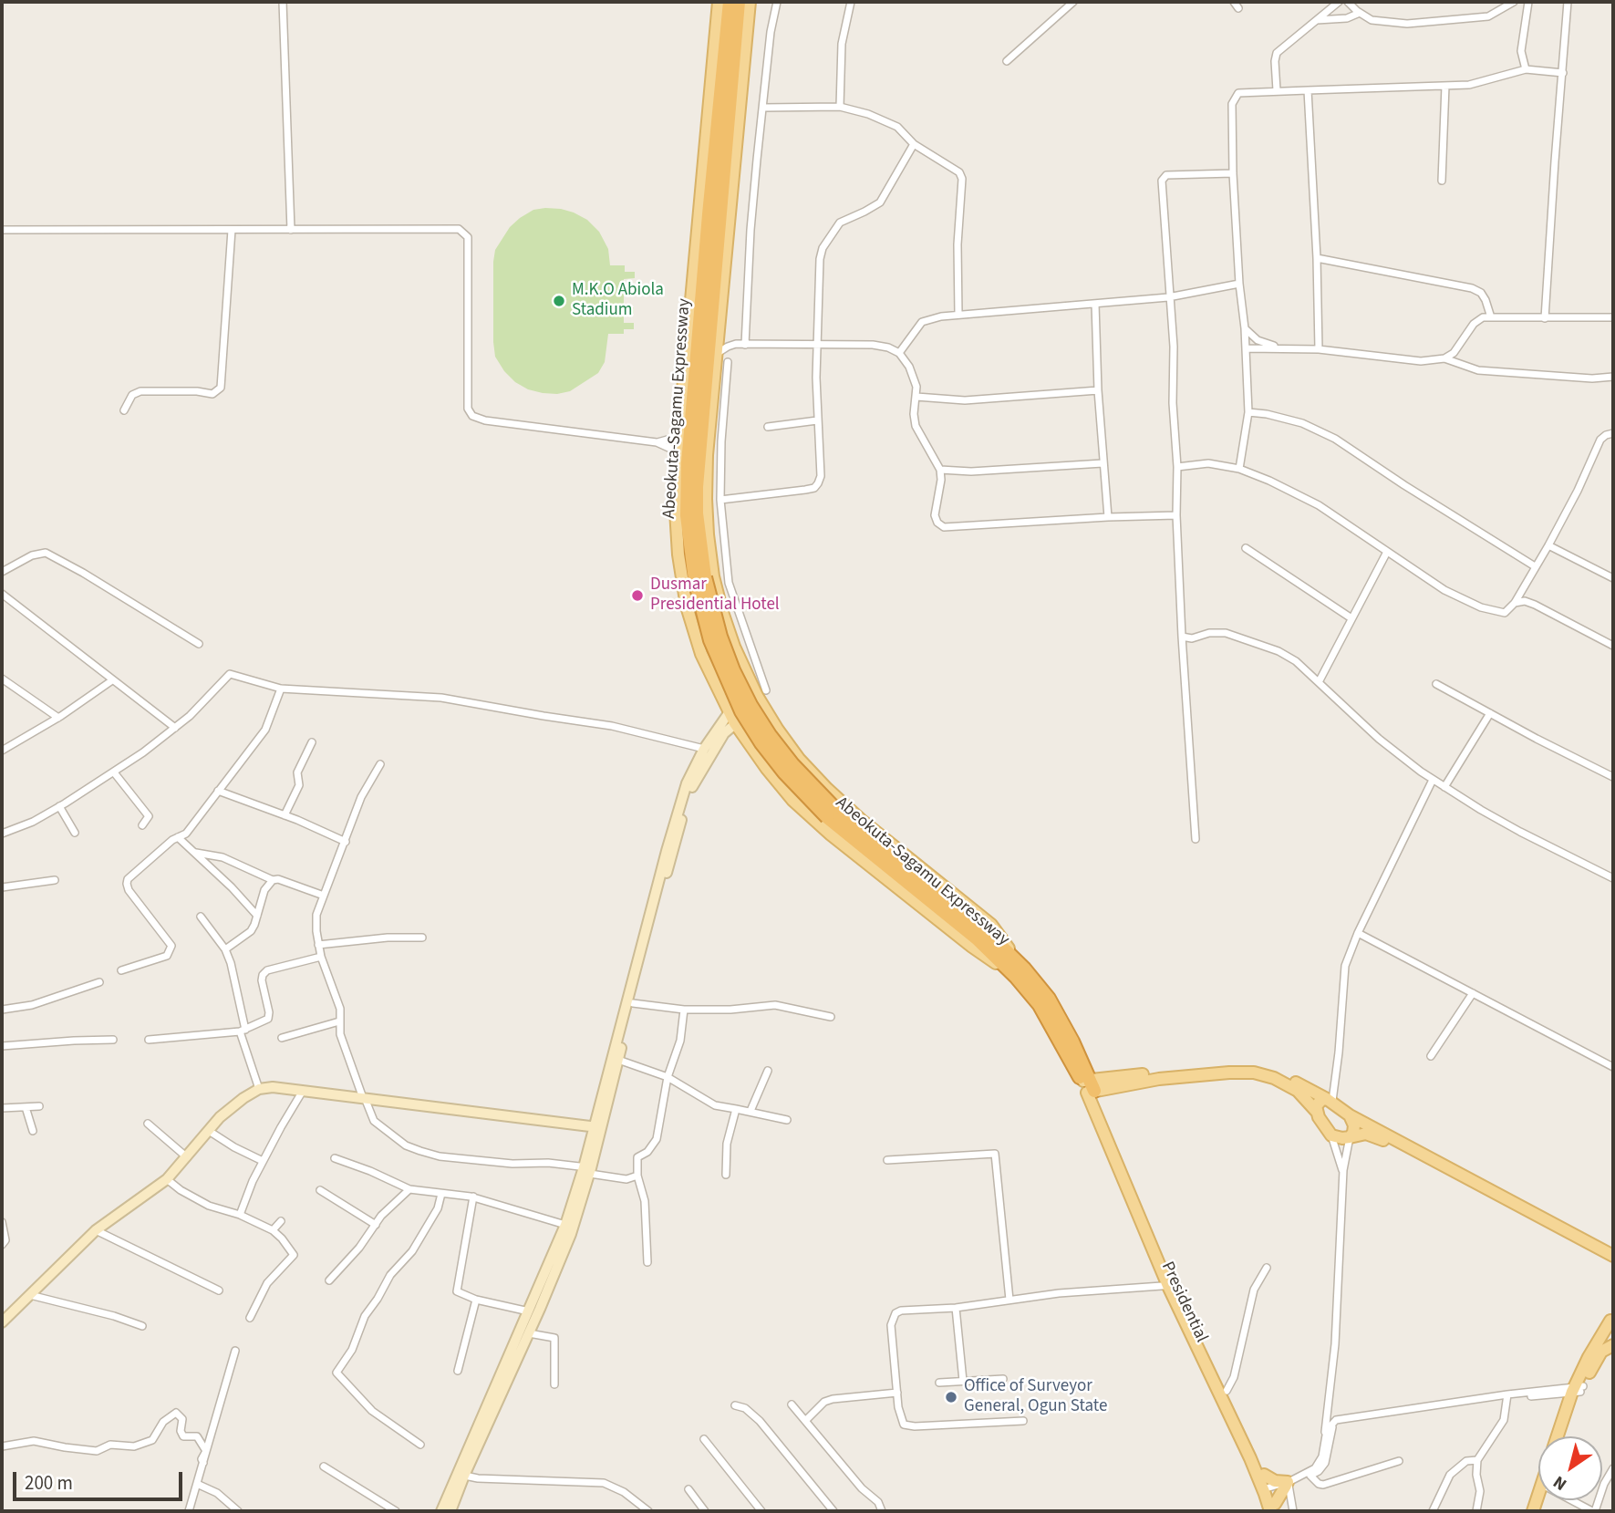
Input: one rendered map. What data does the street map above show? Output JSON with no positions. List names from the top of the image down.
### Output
{
  "streets": {
    "highway": ["Abeokuta-Sagamu Expressway"],
    "main road": ["Presidential"]
  },
  "places": ["M.K.O Abiola Stadium", "Dusmar Presidential Hotel", "Office of Surveyor General, Ogun State"],
  "scale_bar": "200 m",
  "north": "bottom left"
}
